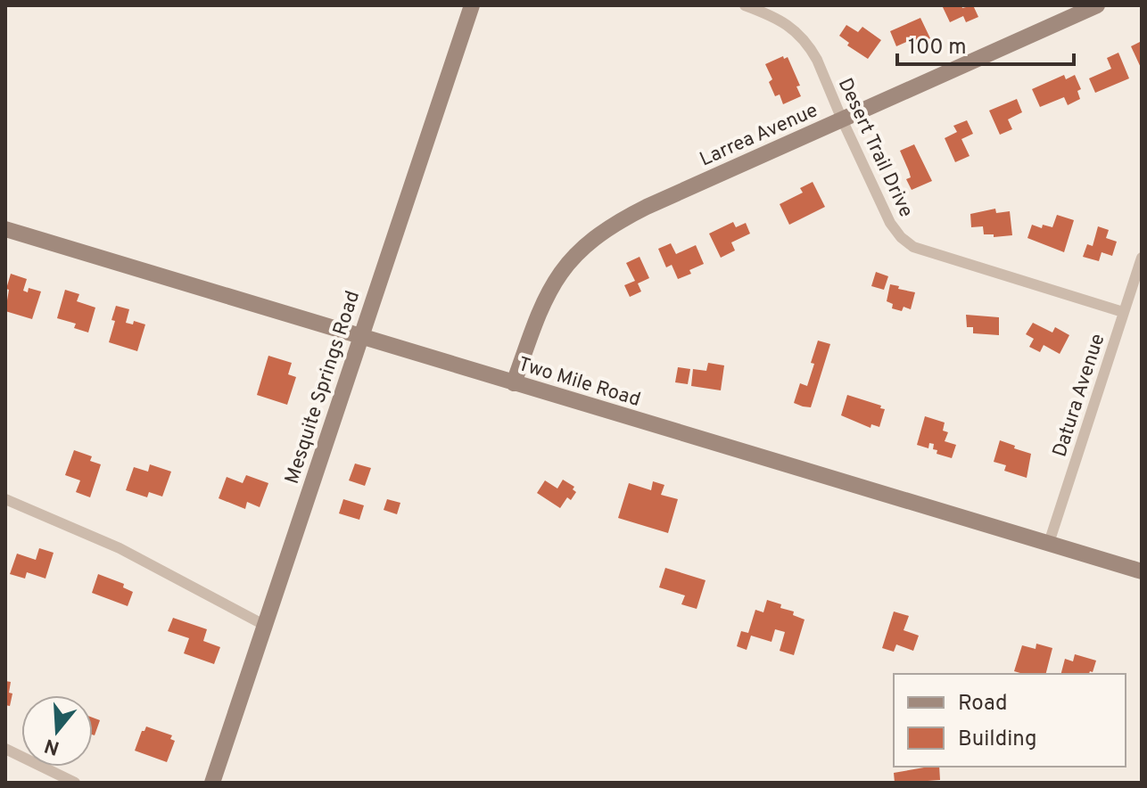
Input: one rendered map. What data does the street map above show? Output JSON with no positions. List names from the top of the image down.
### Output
{
  "streets": {
    "main road": ["Larrea Avenue", "Two Mile Road", "Mesquite Springs Road"],
    "street": ["Desert Trail Drive", "Datura Avenue"]
  },
  "crossings": [
    ["Larrea Avenue", "Desert Trail Drive"],
    ["Larrea Avenue", "Two Mile Road"],
    ["Desert Trail Drive", "Datura Avenue"],
    ["Two Mile Road", "Mesquite Springs Road"],
    ["Two Mile Road", "Datura Avenue"]
  ],
  "legend": ["Road", "Building"],
  "scale_bar": "100 m",
  "north": "bottom"
}
